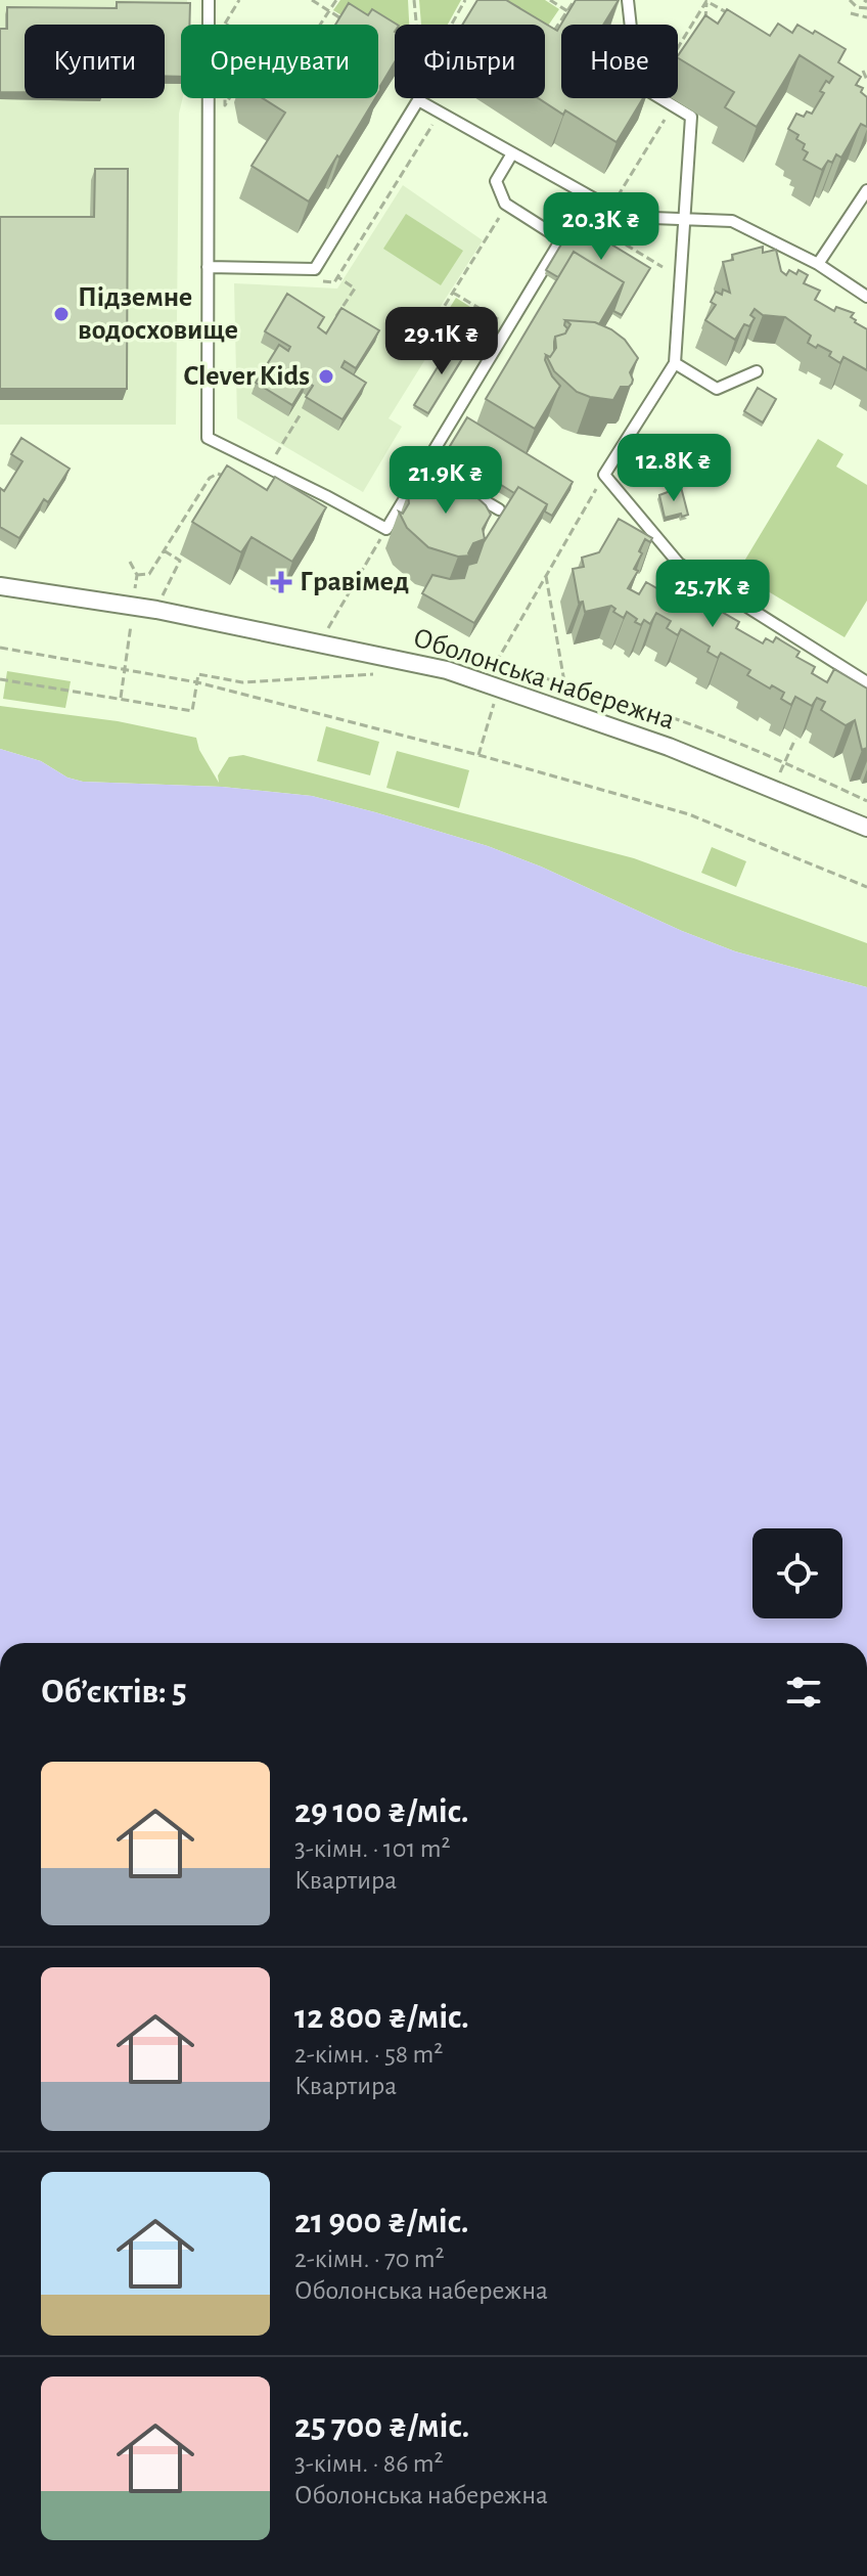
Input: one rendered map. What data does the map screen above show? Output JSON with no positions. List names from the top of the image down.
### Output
{
  "streets": {
    "street": ["Оболонська набережна"]
  },
  "places": {
    "other": ["Підземне водосховище", "Clever Kids"],
    "health": ["Гравімед"]
  },
  "page": {
    "chip": [
      "Купити",
      "Орендувати",
      "Фільтри",
      "Нове"
    ],
    "price": [
      "20.3K ₴",
      "29.1K ₴",
      "12.8K ₴",
      "21.9K ₴",
      "25.7K ₴"
    ],
    "heading": "Об’єктів: 5",
    "list": [
      {
        "name": "29 100 ₴/міс.",
        "note": "3-кімн. · 101 m² · Квартира"
      },
      {
        "name": "12 800 ₴/міс.",
        "note": "2-кімн. · 58 m² · Квартира"
      },
      {
        "name": "21 900 ₴/міс.",
        "note": "2-кімн. · 70 m² · Оболонська набережна"
      },
      {
        "name": "25 700 ₴/міс.",
        "note": "3-кімн. · 86 m² · Оболонська набережна"
      }
    ]
  }
}
